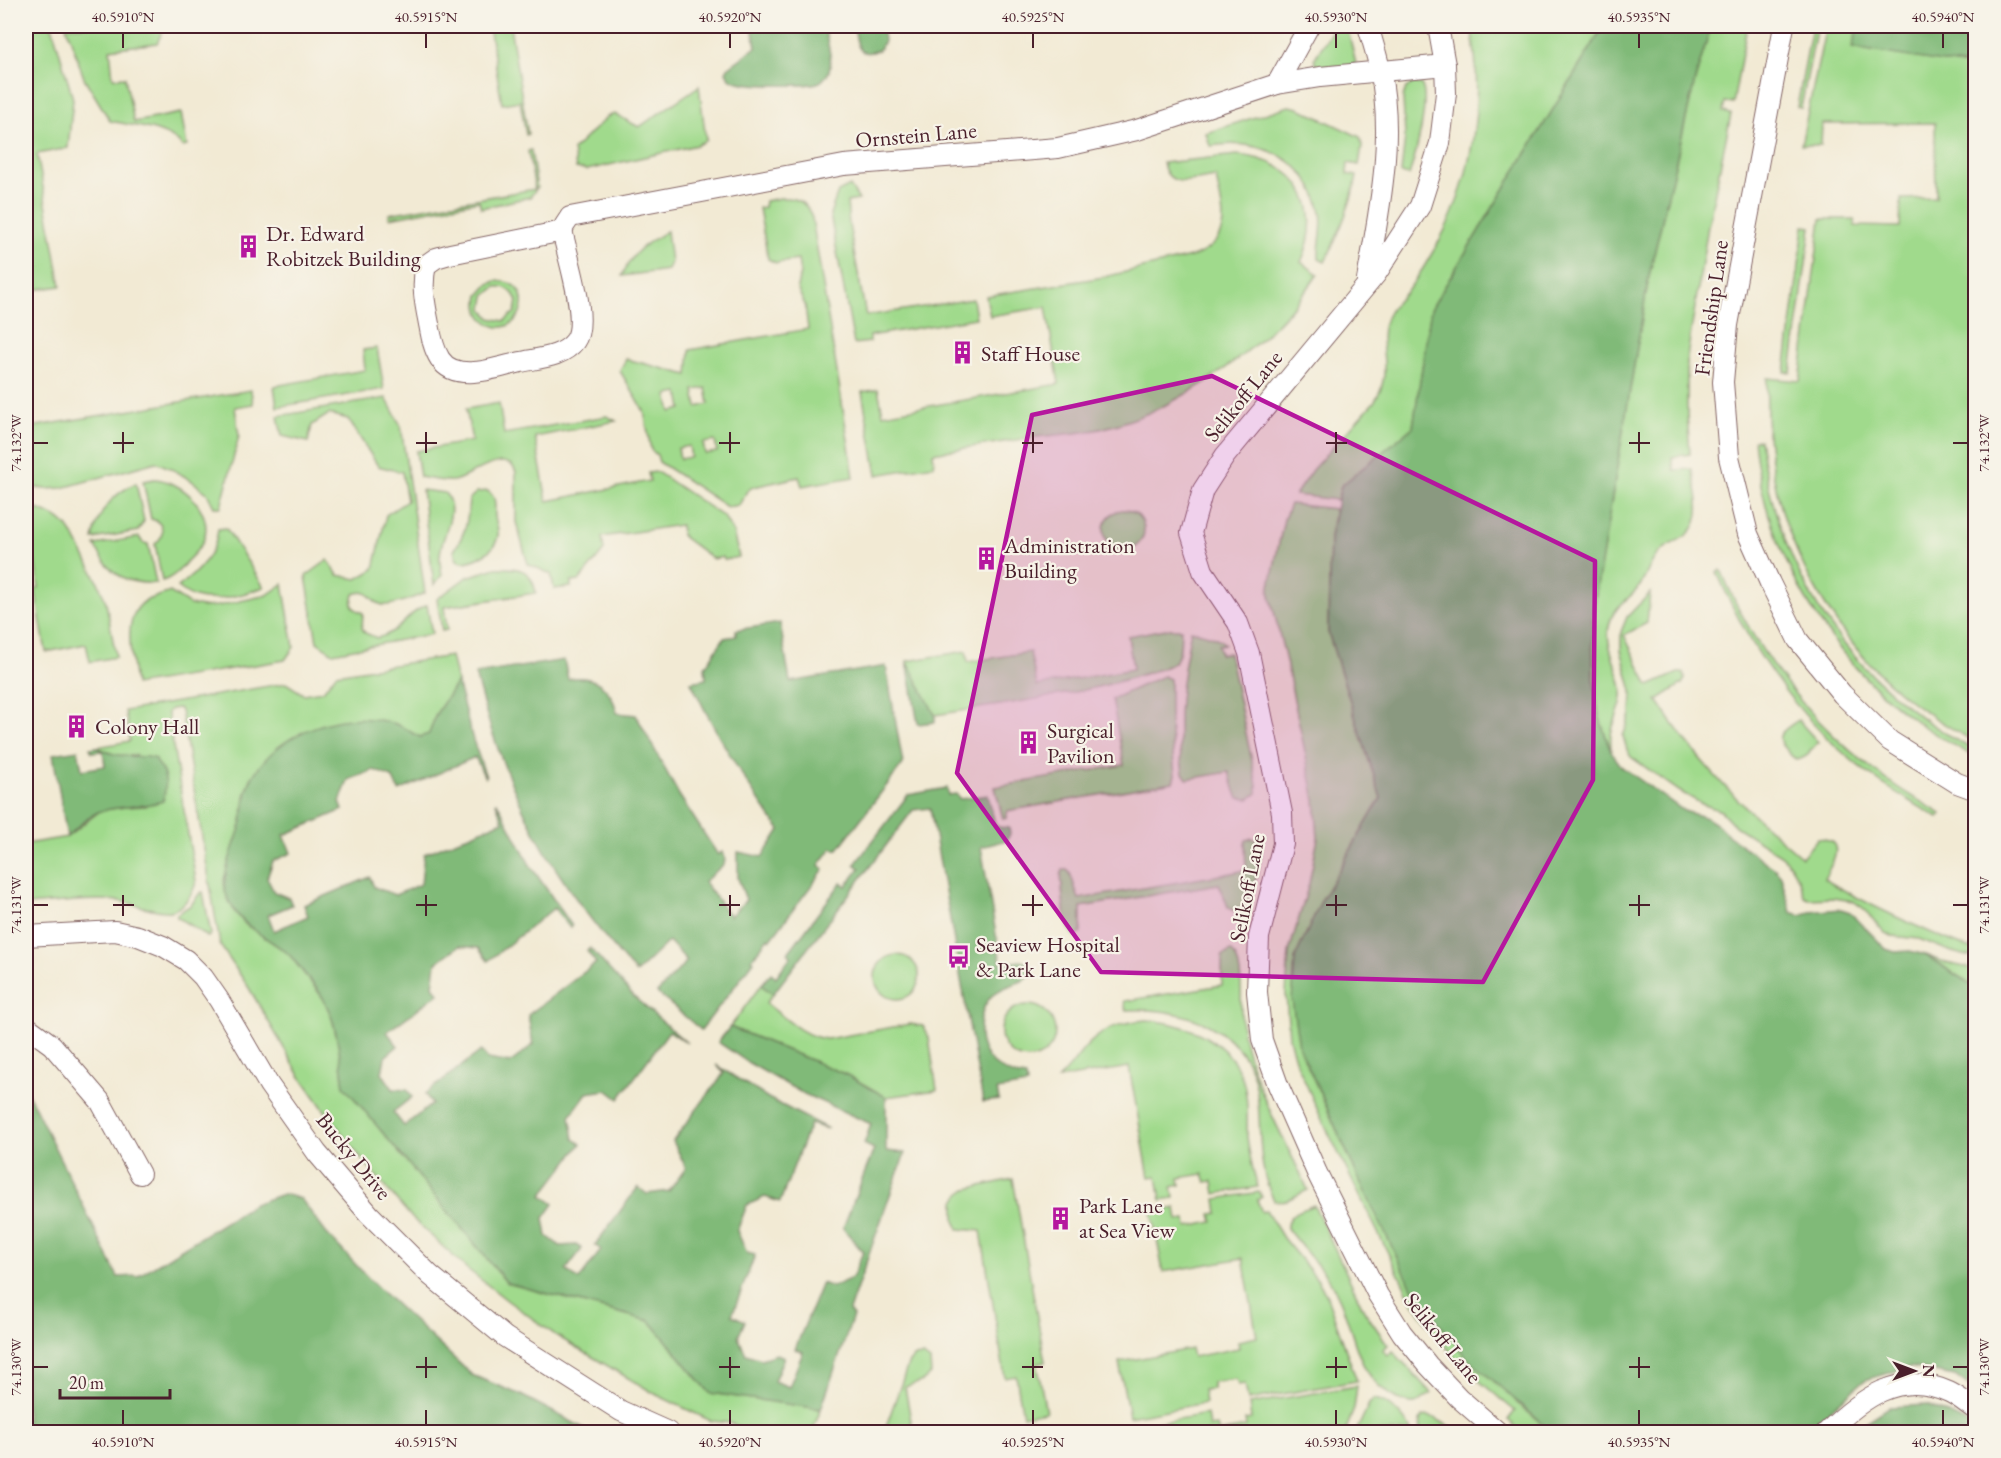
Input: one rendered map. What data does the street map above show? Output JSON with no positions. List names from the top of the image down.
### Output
{
  "streets": {
    "lane": [
      "Ornstein Lane",
      "Friendship Lane",
      "Selikoff Lane",
      "Bucky Drive"
    ]
  },
  "crossings": [
    ["Ornstein Lane", "Selikoff Lane"]
  ],
  "places": {
    "building": [
      "Dr. Edward Robitzek Building",
      "Staff House",
      "Administration Building",
      "Colony Hall",
      "Surgical Pavilion",
      "Park Lane at Sea View"
    ],
    "bus stop": ["Seaview Hospital & Park Lane"]
  },
  "scale_bar": "20 m",
  "north": "right",
  "coordinates": [
    "40.5910°N",
    "40.5915°N",
    "40.5920°N",
    "40.5925°N",
    "40.5930°N",
    "40.5935°N",
    "40.5940°N",
    "74.132°W",
    "74.131°W",
    "74.130°W"
  ]
}
